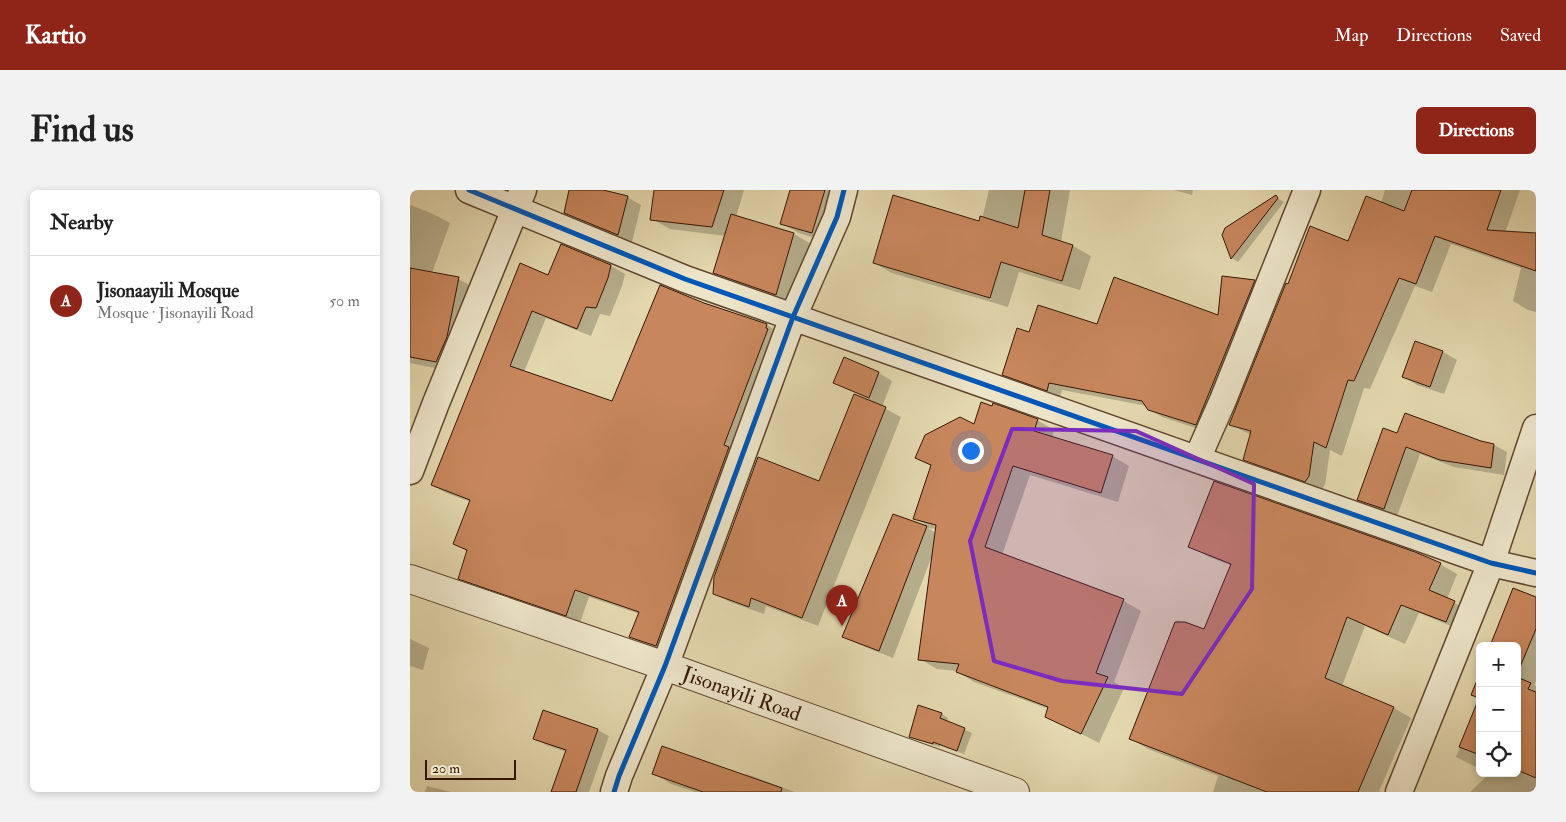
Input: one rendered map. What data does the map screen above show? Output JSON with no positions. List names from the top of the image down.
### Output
{
  "streets": {
    "street": ["Jisonayili Road"]
  },
  "scale_bar": "20 m",
  "page": {
    "header": "Kartio",
    "nav": ["Map", "Directions", "Saved"],
    "buttons": "Directions",
    "title": "Find us",
    "heading": "Nearby",
    "list": [
      {
        "mark": "A",
        "name": "Jisonaayili Mosque",
        "note": "Mosque · Jisonayili Road",
        "value": "50 m"
      }
    ],
    "pins": "A",
    "map_buttons": ["+", "−"],
    "scale": "20 m"
  }
}
